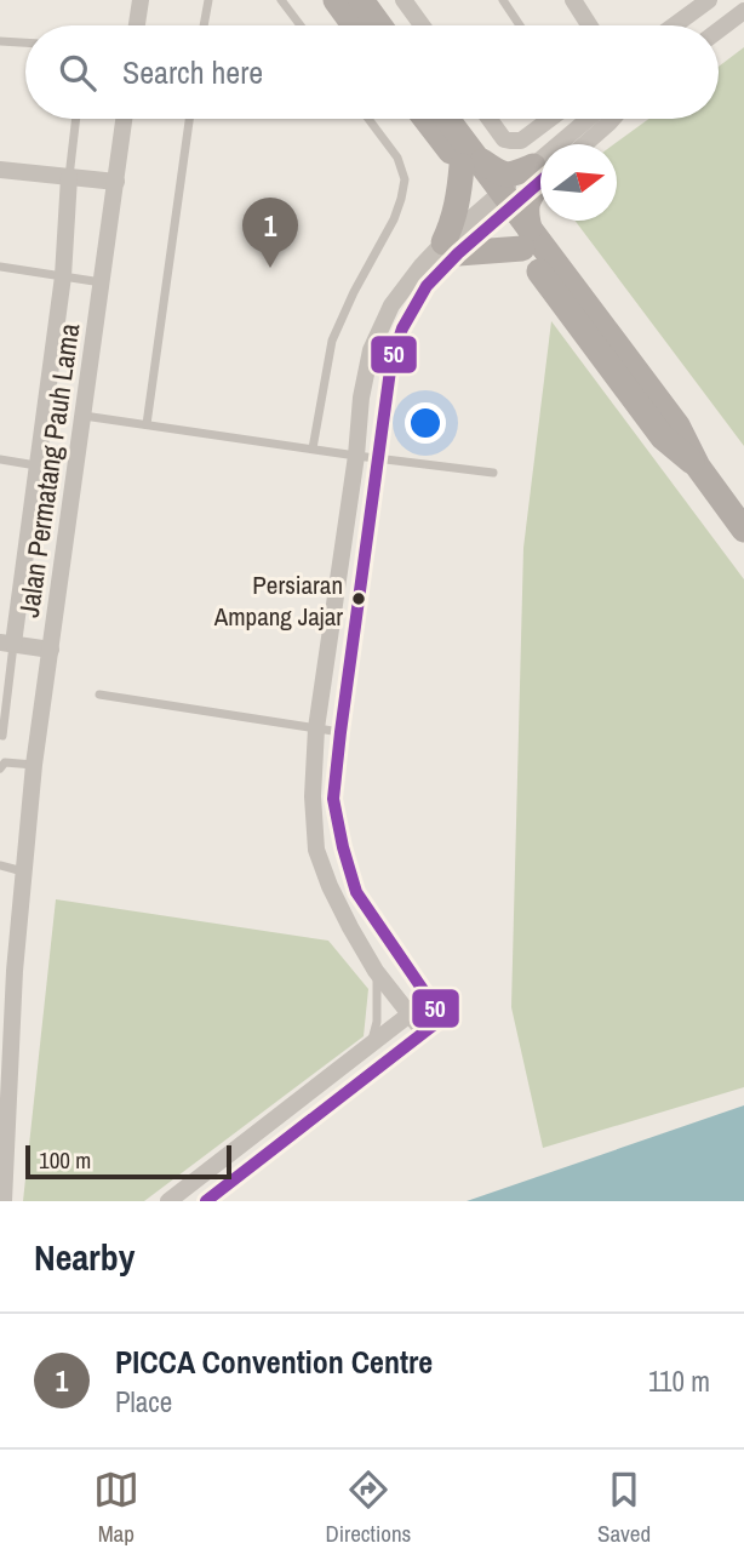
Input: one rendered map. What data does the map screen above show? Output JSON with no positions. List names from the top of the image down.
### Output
{
  "streets": {
    "street": ["Jalan Permatang Pauh Lama"]
  },
  "places": ["Persiaran Ampang Jajar"],
  "lines": ["transit line 50"],
  "scale_bar": "100 m",
  "north": "right",
  "page": {
    "search": "Search here",
    "pins": "1",
    "scale": "100 m",
    "heading": "Nearby",
    "list": [
      {
        "mark": "1",
        "name": "PICCA Convention Centre",
        "note": "Place",
        "value": "110 m"
      }
    ],
    "nav": ["Map", "Directions", "Saved"]
  }
}
